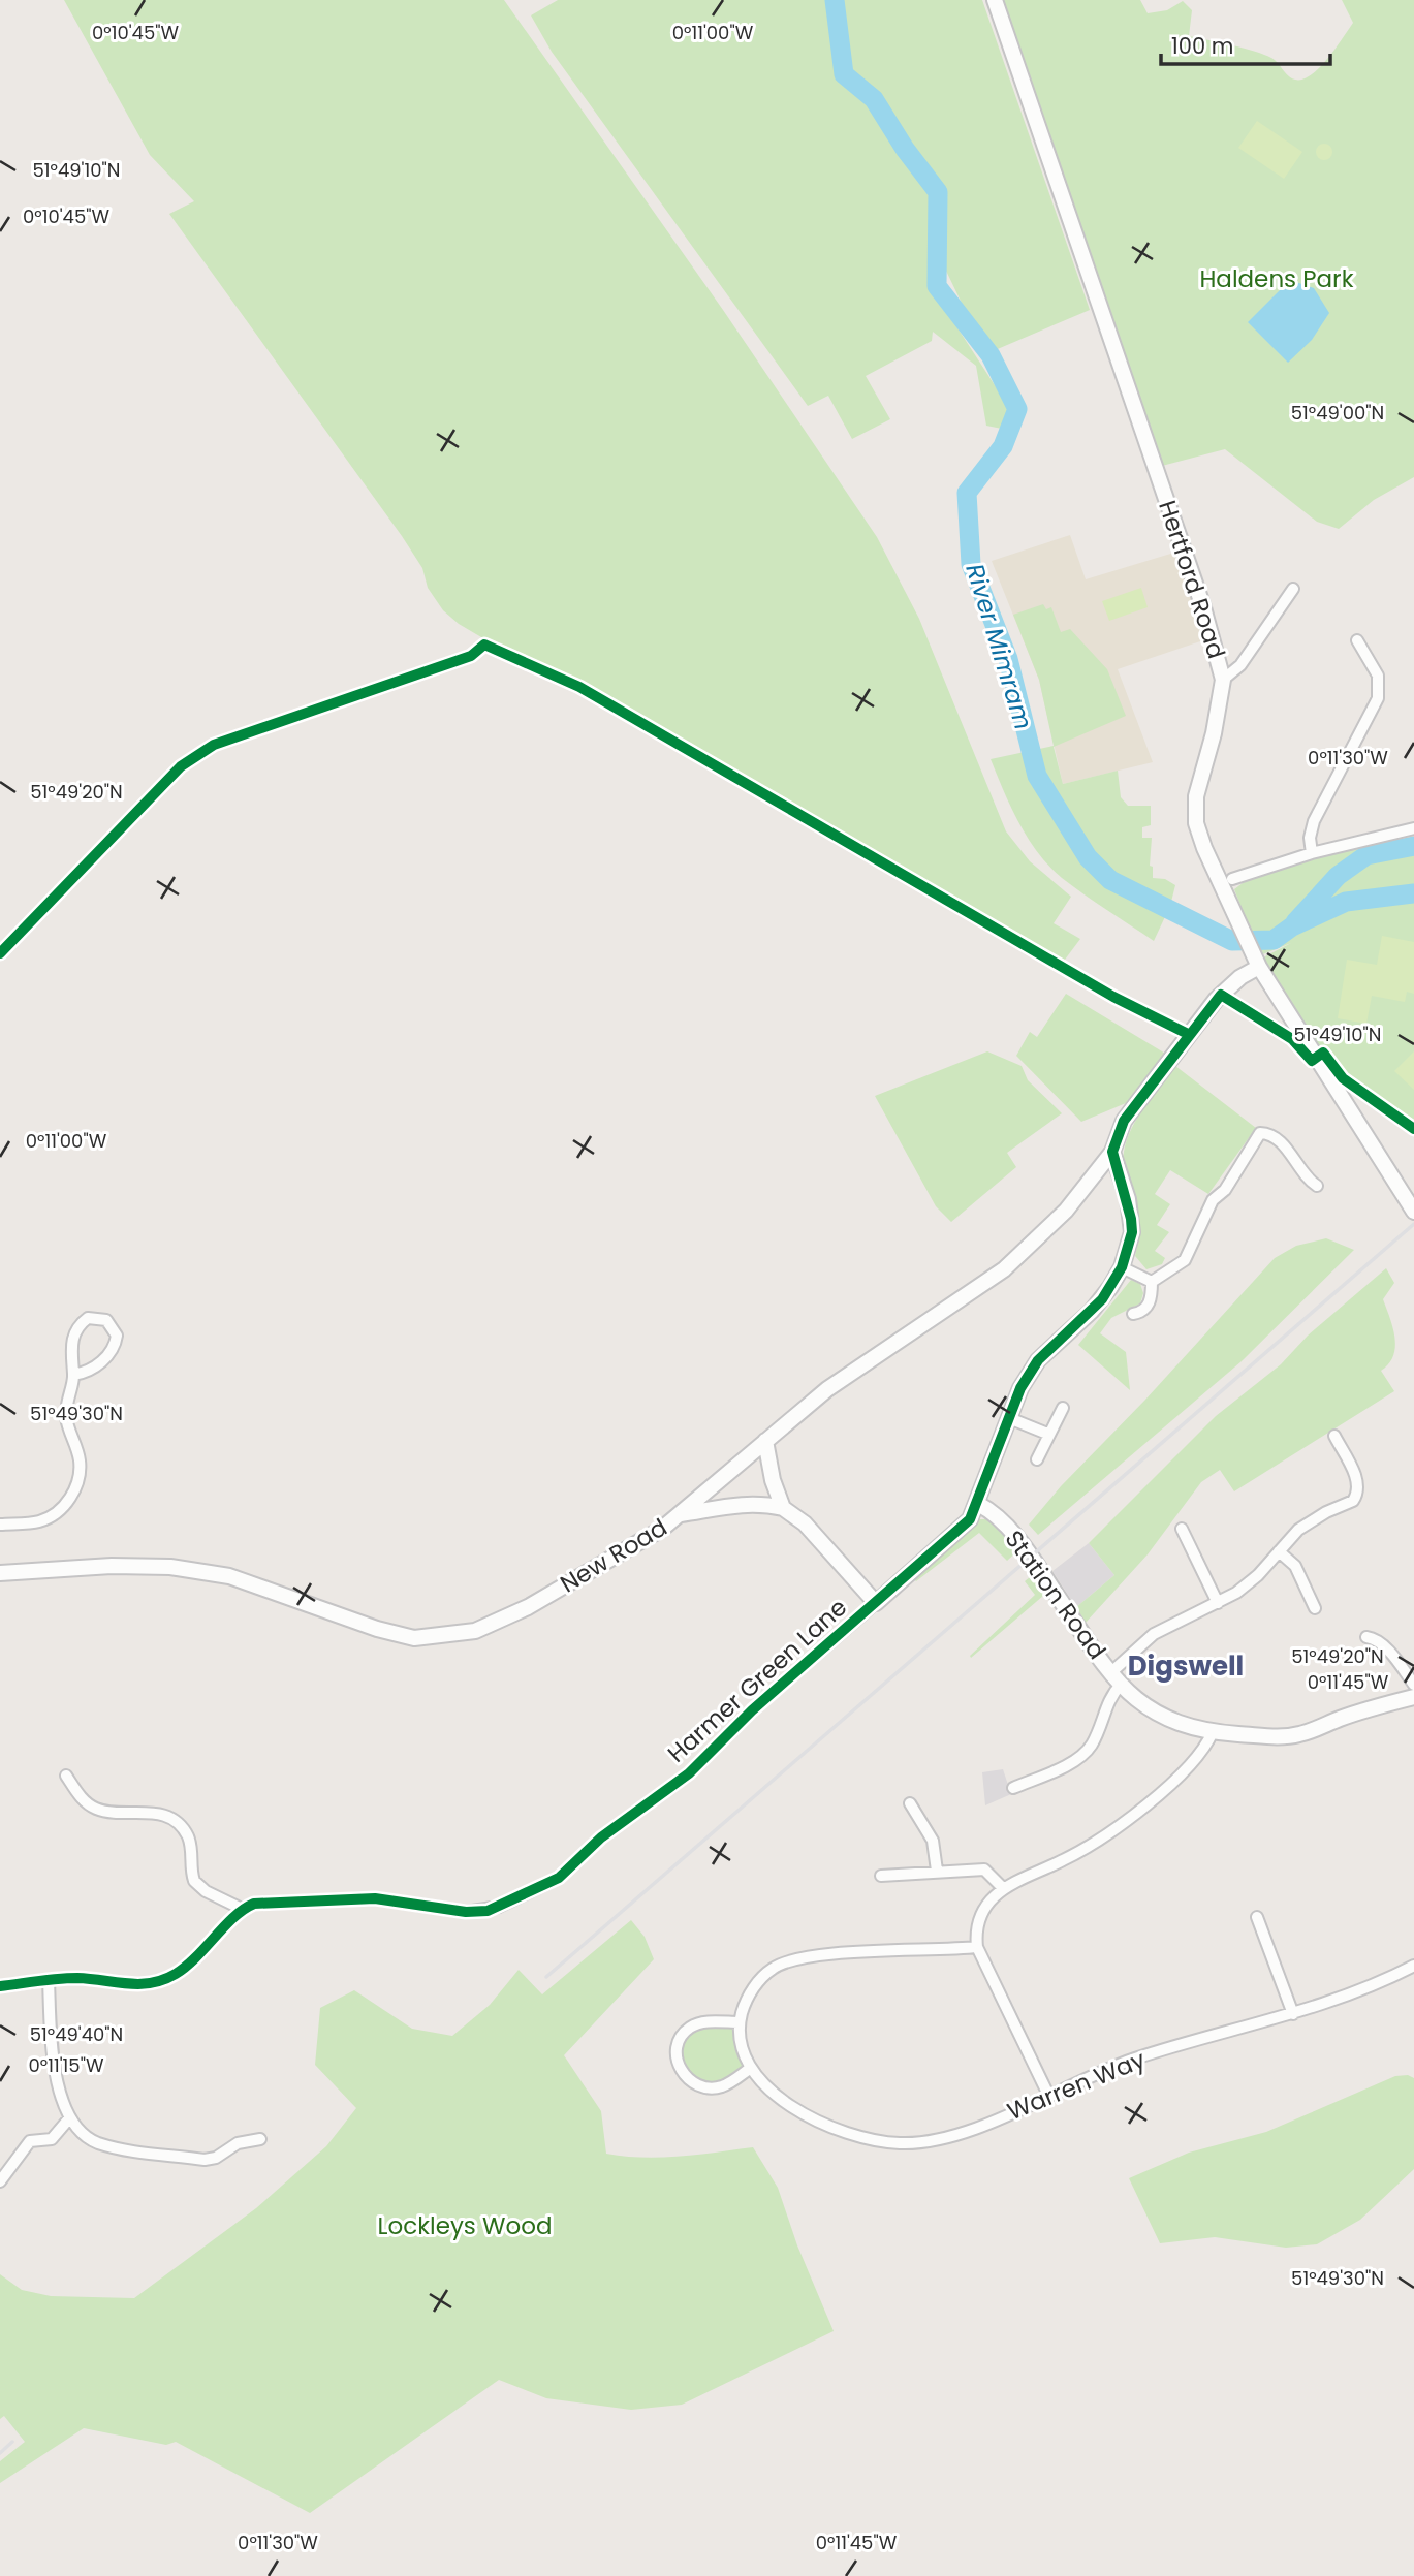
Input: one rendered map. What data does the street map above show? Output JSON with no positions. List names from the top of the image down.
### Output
{
  "streets": {
    "street": [
      "Hertford Road",
      "New Road",
      "Station Road",
      "Harmer Green Lane",
      "Warren Way"
    ]
  },
  "crossings": [
    ["New Road", "Harmer Green Lane"],
    ["Station Road", "Harmer Green Lane"]
  ],
  "districts": ["Digswell"],
  "water": ["River Mimram"],
  "parks": ["Haldens Park", "Lockleys Wood"],
  "scale_bar": "100 m",
  "coordinates": [
    "0°10'45\"W",
    "0°11'00\"W",
    "51°49'10\"N",
    "51°49'00\"N",
    "0°11'30\"W",
    "51°49'20\"N",
    "51°49'30\"N",
    "0°11'45\"W",
    "51°49'40\"N",
    "0°11'15\"W"
  ]
}
